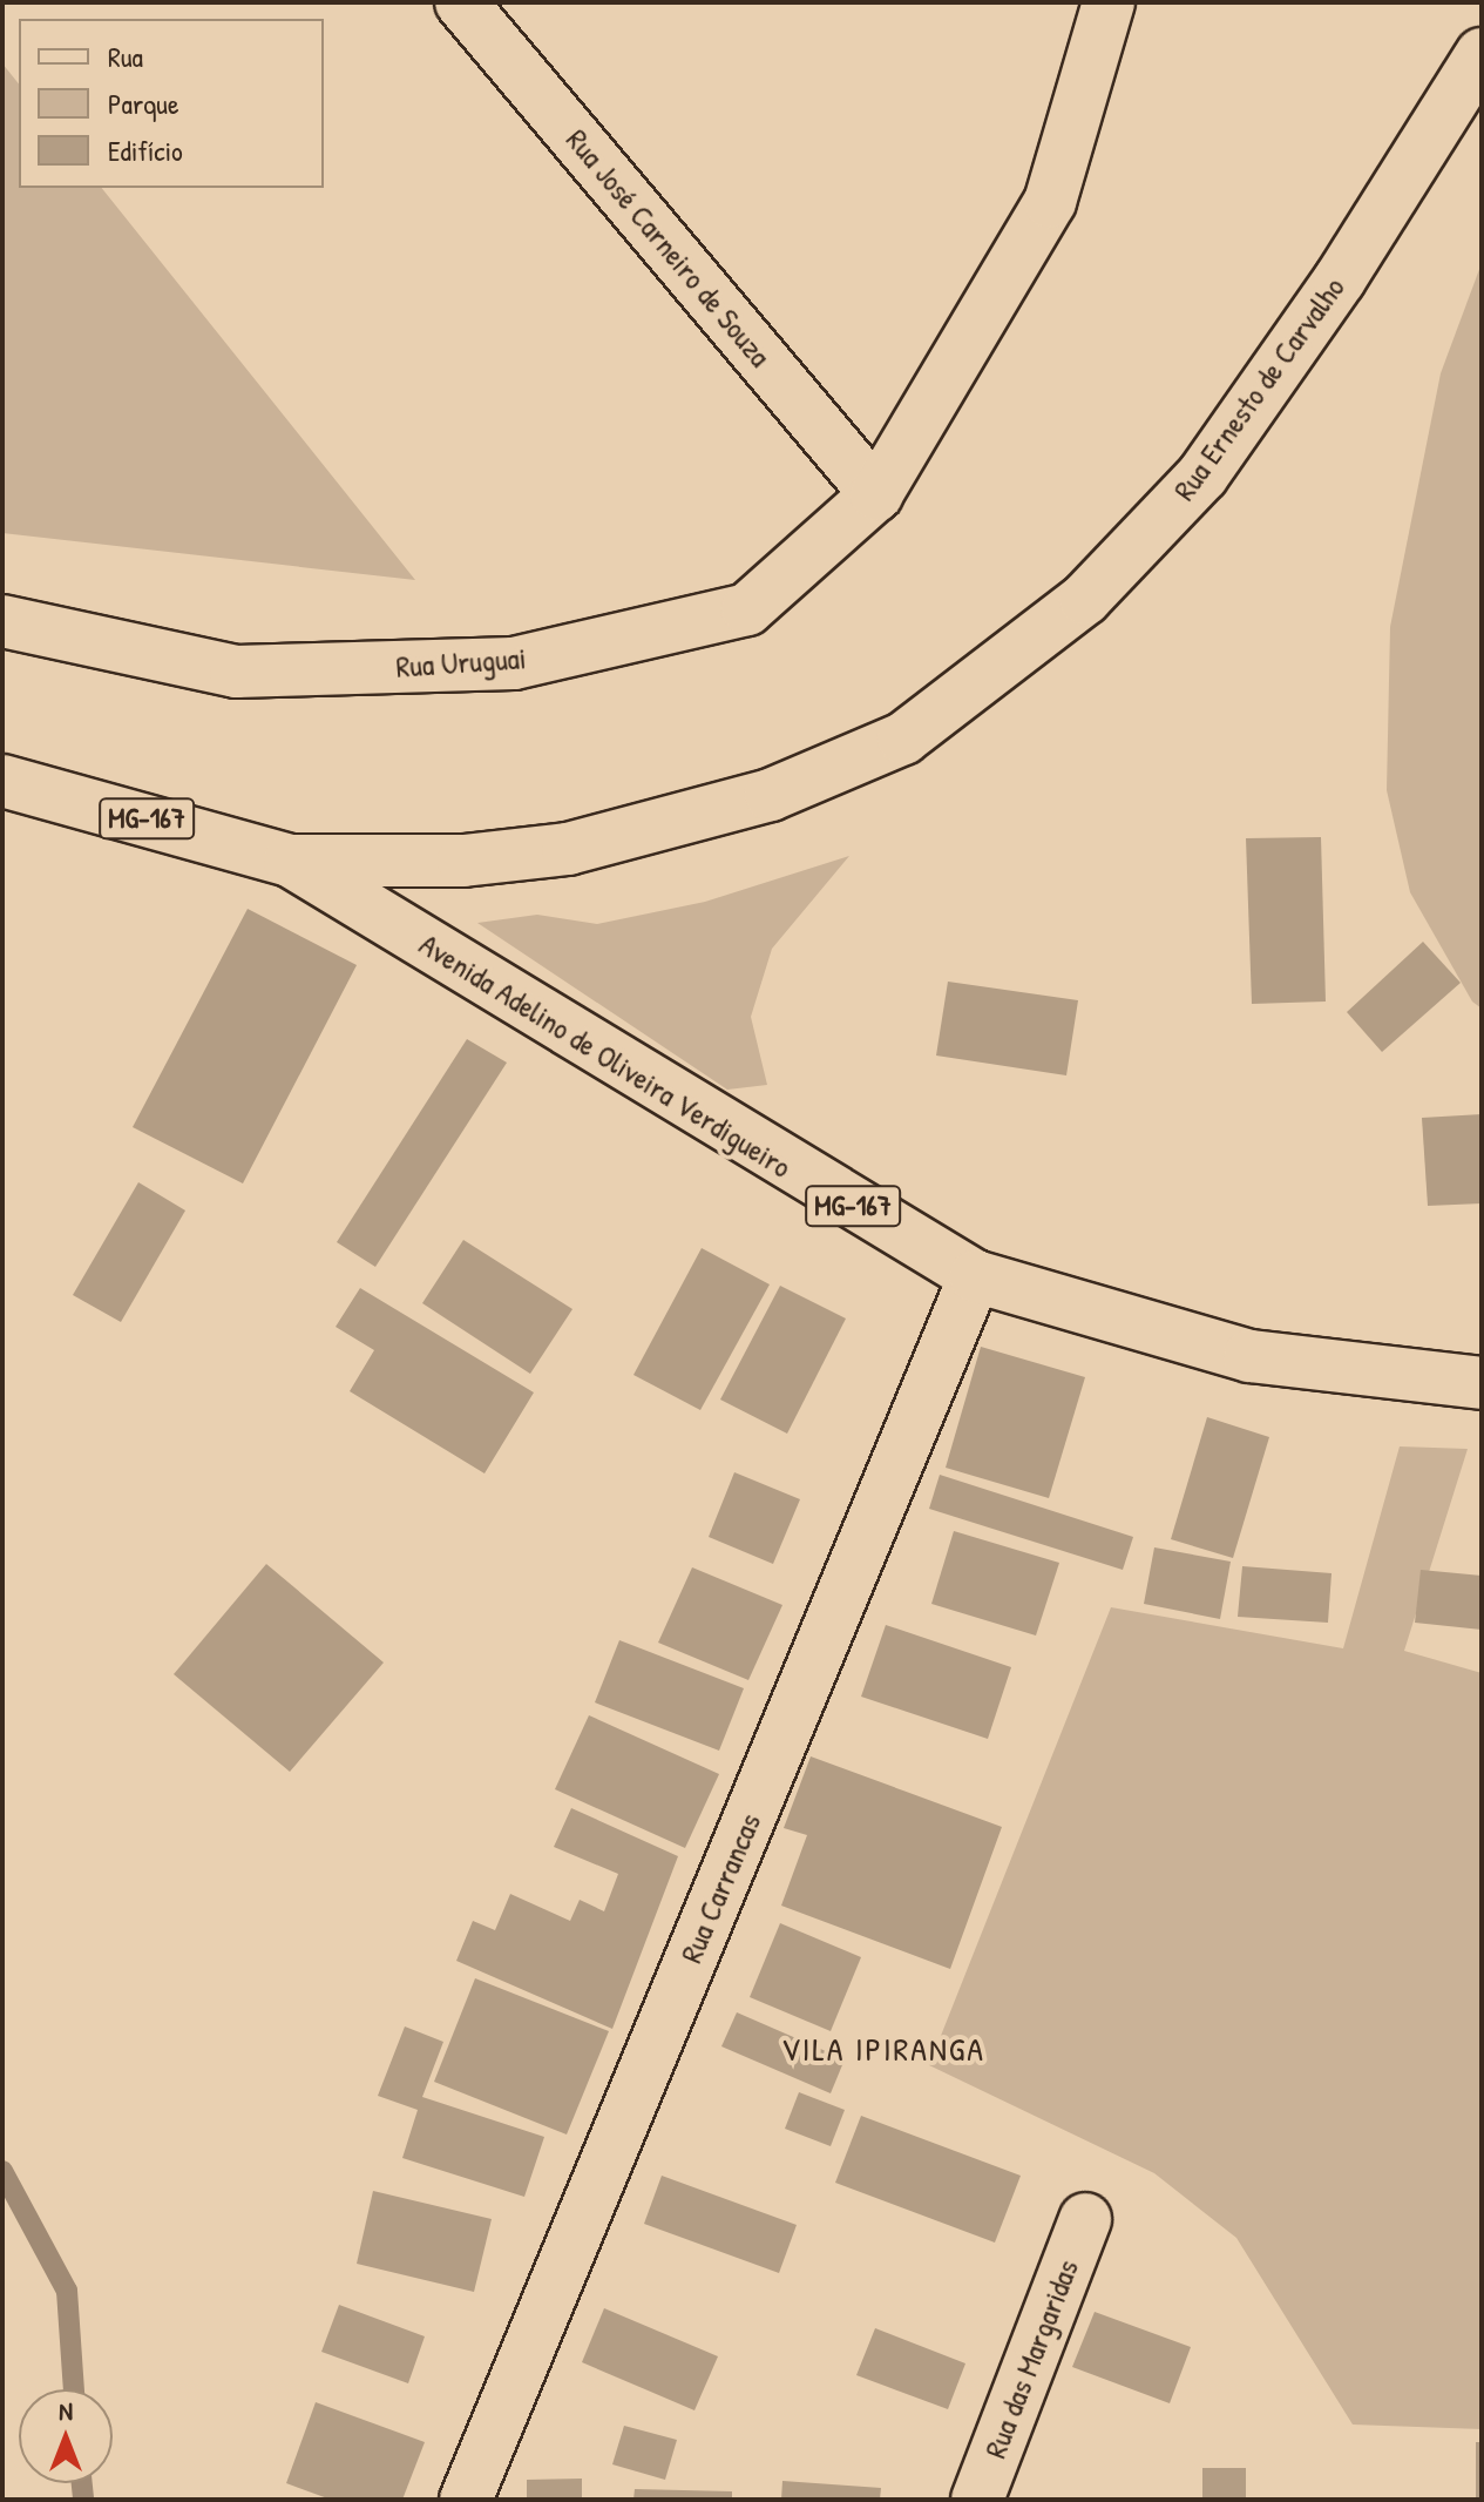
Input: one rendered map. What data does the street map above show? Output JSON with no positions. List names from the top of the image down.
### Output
{
  "streets": {
    "street": [
      "Rua José Carneiro de Souza",
      "Rua Ernesto de Carvalho",
      "Rua Uruguai",
      "MG-167",
      "Avenida Adelino de Oliveira Verdigueiro",
      "Rua Carrancas",
      "Rua das Margaridas"
    ]
  },
  "crossings": [
    ["Rua José Carneiro de Souza", "Rua Uruguai"],
    ["Rua Ernesto de Carvalho", "Avenida Adelino de Oliveira Verdigueiro"],
    ["Avenida Adelino de Oliveira Verdigueiro", "Rua Carrancas"]
  ],
  "districts": ["VILA IPIRANGA"],
  "legend": ["Rua", "Parque", "Edifício"],
  "north": "top"
}
